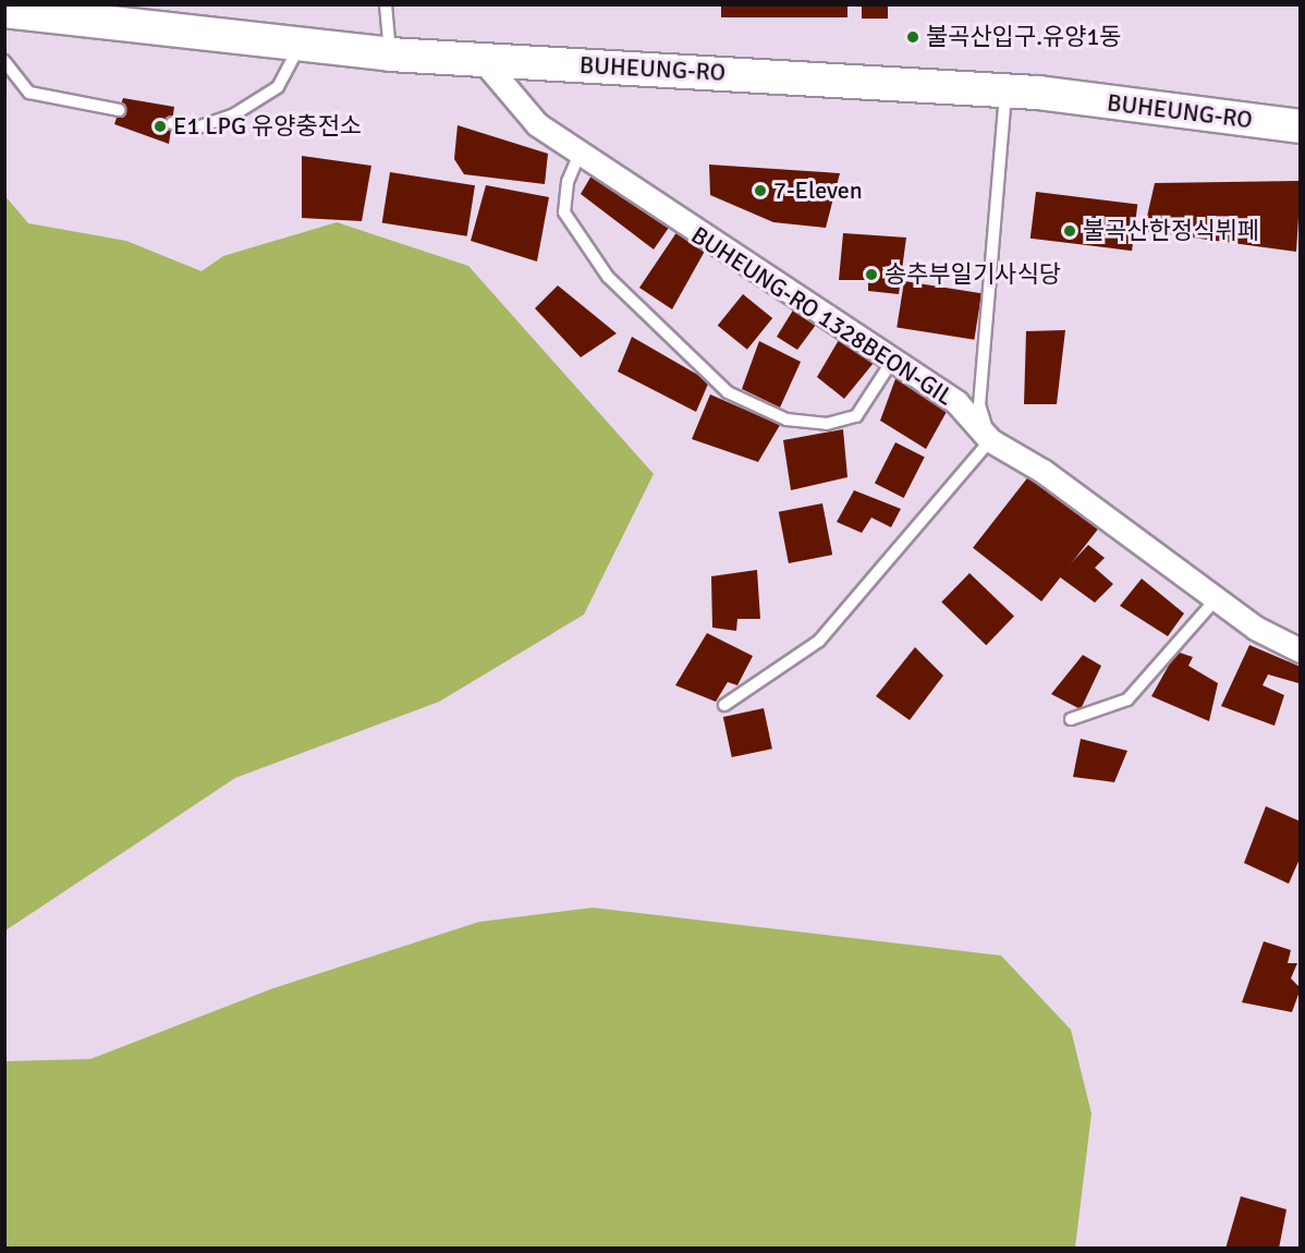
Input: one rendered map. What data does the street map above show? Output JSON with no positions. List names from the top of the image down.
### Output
{
  "streets": {
    "main road": ["BUHEUNG-RO"],
    "street": ["BUHEUNG-RO 1328BEON-GIL"]
  },
  "crossings": [
    ["BUHEUNG-RO", "BUHEUNG-RO 1328BEON-GIL"]
  ],
  "places": [
    "불곡산입구.유양1동",
    "E1 LPG 유양충전소",
    "7-Eleven",
    "불곡산한정식뷔페",
    "송추부일기사식당"
  ]
}
